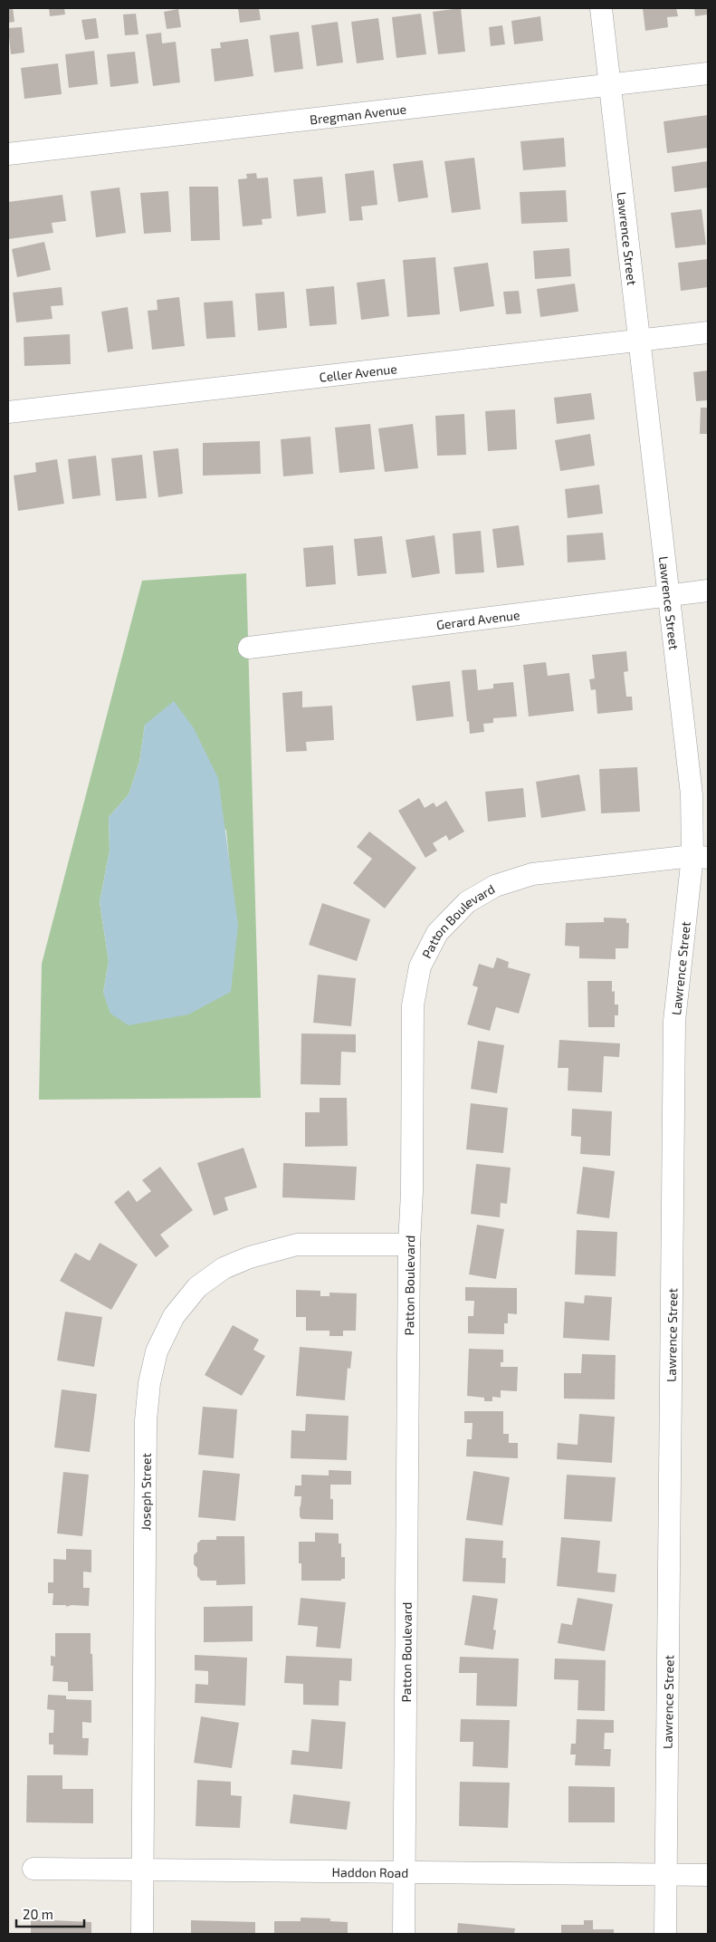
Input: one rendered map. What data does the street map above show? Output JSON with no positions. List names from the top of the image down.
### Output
{
  "streets": {
    "street": [
      "Bregman Avenue",
      "Lawrence Street",
      "Celler Avenue",
      "Gerard Avenue",
      "Patton Boulevard",
      "Joseph Street",
      "Haddon Road"
    ]
  },
  "crossings": [
    ["Bregman Avenue", "Lawrence Street"],
    ["Lawrence Street", "Celler Avenue"],
    ["Lawrence Street", "Gerard Avenue"],
    ["Lawrence Street", "Patton Boulevard"],
    ["Lawrence Street", "Haddon Road"],
    ["Patton Boulevard", "Joseph Street"],
    ["Patton Boulevard", "Haddon Road"],
    ["Joseph Street", "Haddon Road"]
  ],
  "scale_bar": "20 m"
}
